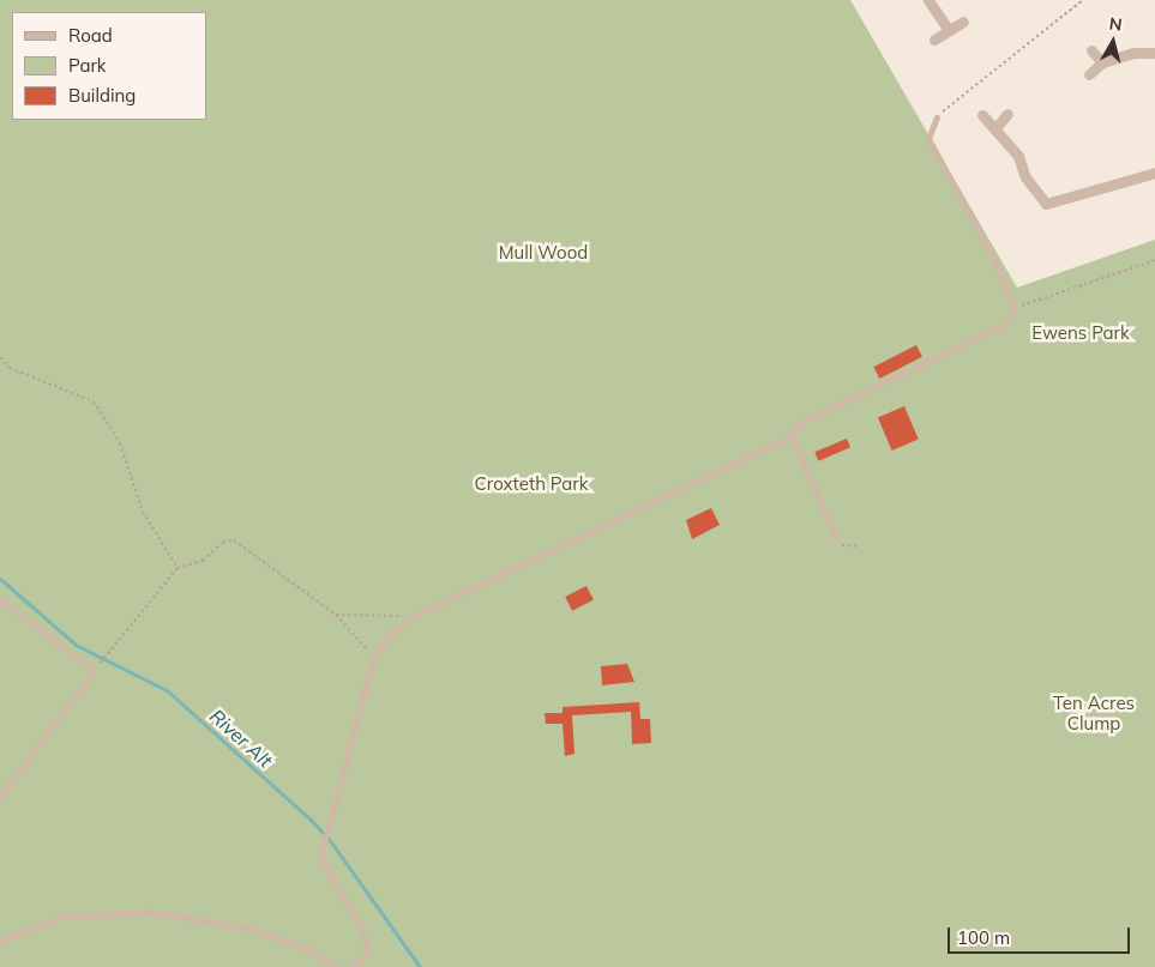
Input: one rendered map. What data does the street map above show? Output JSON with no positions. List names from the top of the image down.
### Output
{
  "water": ["River Alt"],
  "parks": [
    "Mull Wood",
    "Ewens Park",
    "Croxteth Park",
    "Ten Acres Clump"
  ],
  "legend": ["Road", "Park", "Building"],
  "scale_bar": "100 m",
  "north": "top"
}
